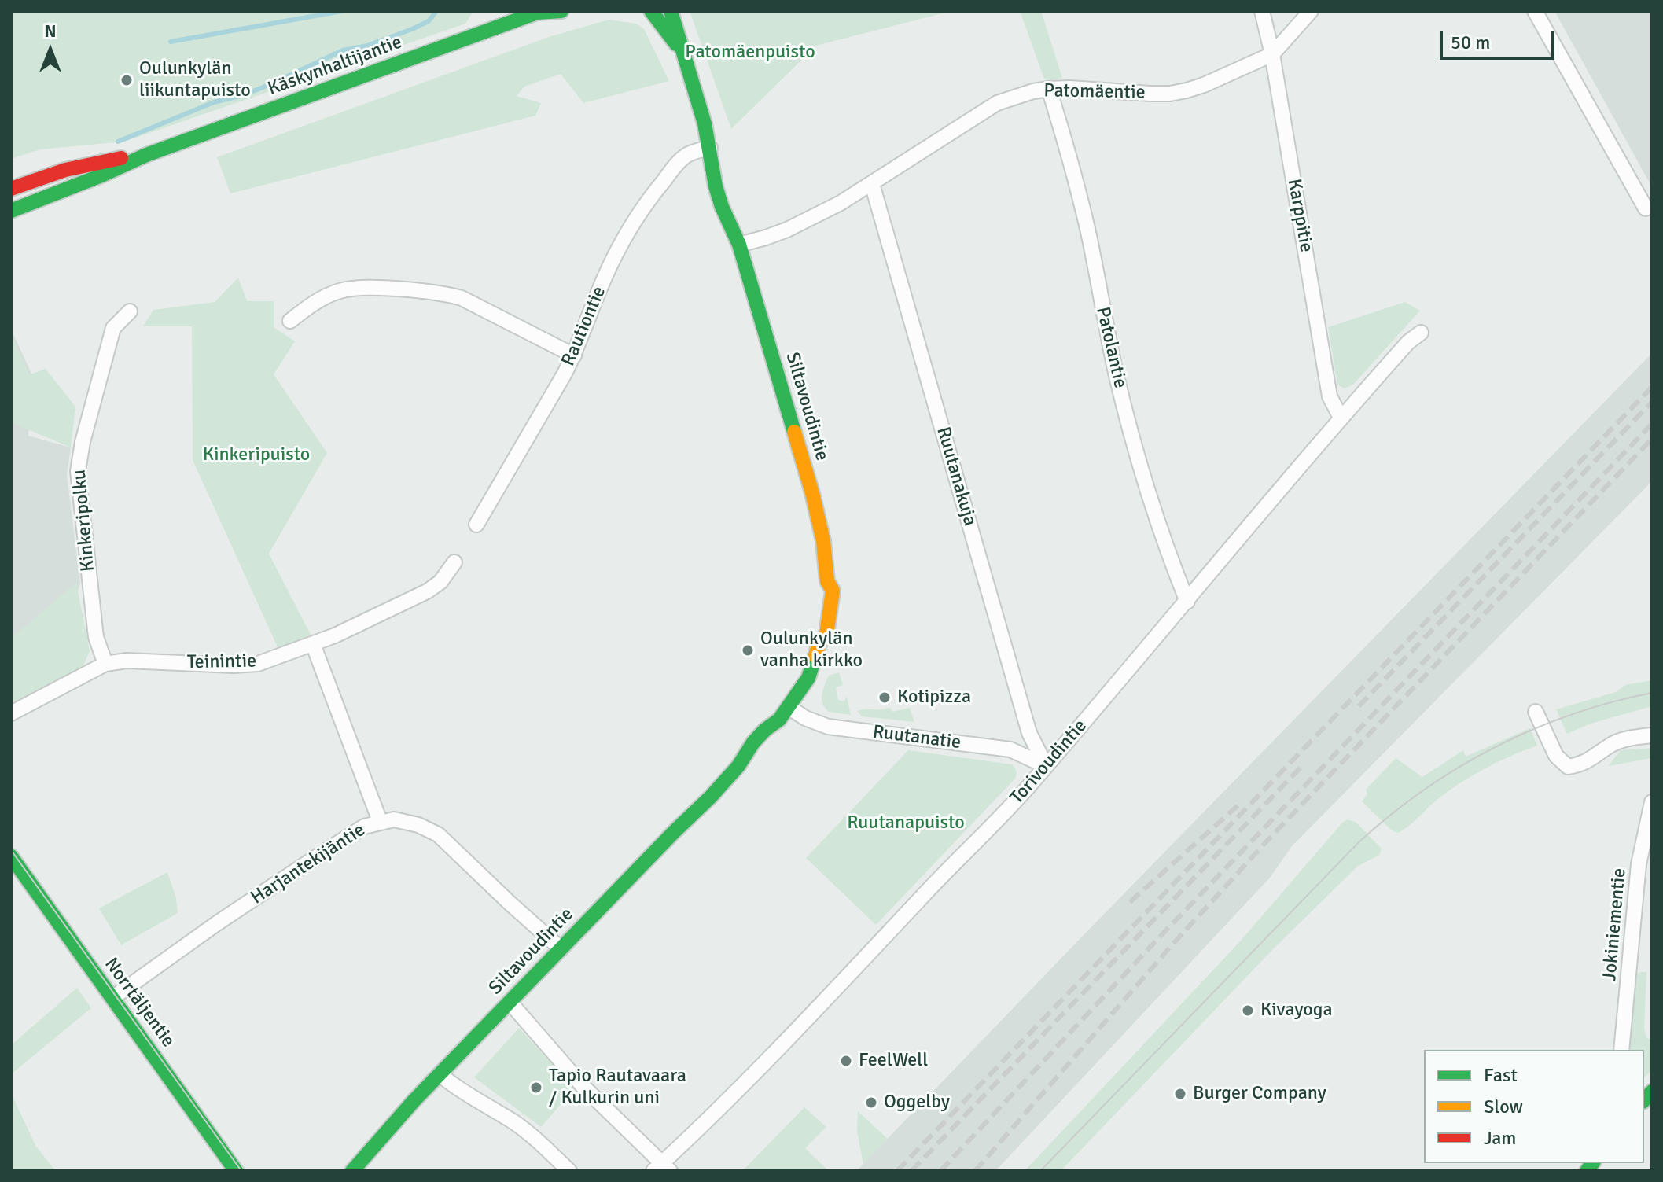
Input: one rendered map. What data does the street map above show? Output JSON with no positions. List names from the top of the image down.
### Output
{
  "streets": {
    "main road": ["Käskynhaltijantie", "Siltavoudintie", "Norrtäljentie"],
    "street": [
      "Patomäentie",
      "Karppitie",
      "Rautiontie",
      "Patolantie",
      "Ruutanakuja",
      "Kinkeripolku",
      "Teinintie",
      "Ruutanatie",
      "Torivoudintie",
      "Harjantekijäntie",
      "Jokiniementie"
    ]
  },
  "crossings": [
    ["Patomäentie", "Karppitie"],
    ["Patomäentie", "Patolantie"],
    ["Patomäentie", "Siltavoudintie"],
    ["Patomäentie", "Ruutanakuja"],
    ["Karppitie", "Torivoudintie"],
    ["Rautiontie", "Siltavoudintie"],
    ["Patolantie", "Torivoudintie"],
    ["Siltavoudintie", "Ruutanatie"],
    ["Siltavoudintie", "Harjantekijäntie"],
    ["Ruutanakuja", "Ruutanatie"],
    ["Ruutanakuja", "Torivoudintie"],
    ["Kinkeripolku", "Teinintie"],
    ["Ruutanatie", "Torivoudintie"],
    ["Harjantekijäntie", "Norrtäljentie"]
  ],
  "parks": ["Patomäenpuisto", "Kinkeripuisto", "Ruutanapuisto"],
  "places": [
    "Oulunkylän liikuntapuisto",
    "Oulunkylän vanha kirkko",
    "Kotipizza",
    "Kivayoga",
    "FeelWell",
    "Tapio Rautavaara / Kulkurin uni",
    "Burger Company",
    "Oggelby"
  ],
  "legend": ["Fast", "Slow", "Jam"],
  "scale_bar": "50 m",
  "north": "top"
}
